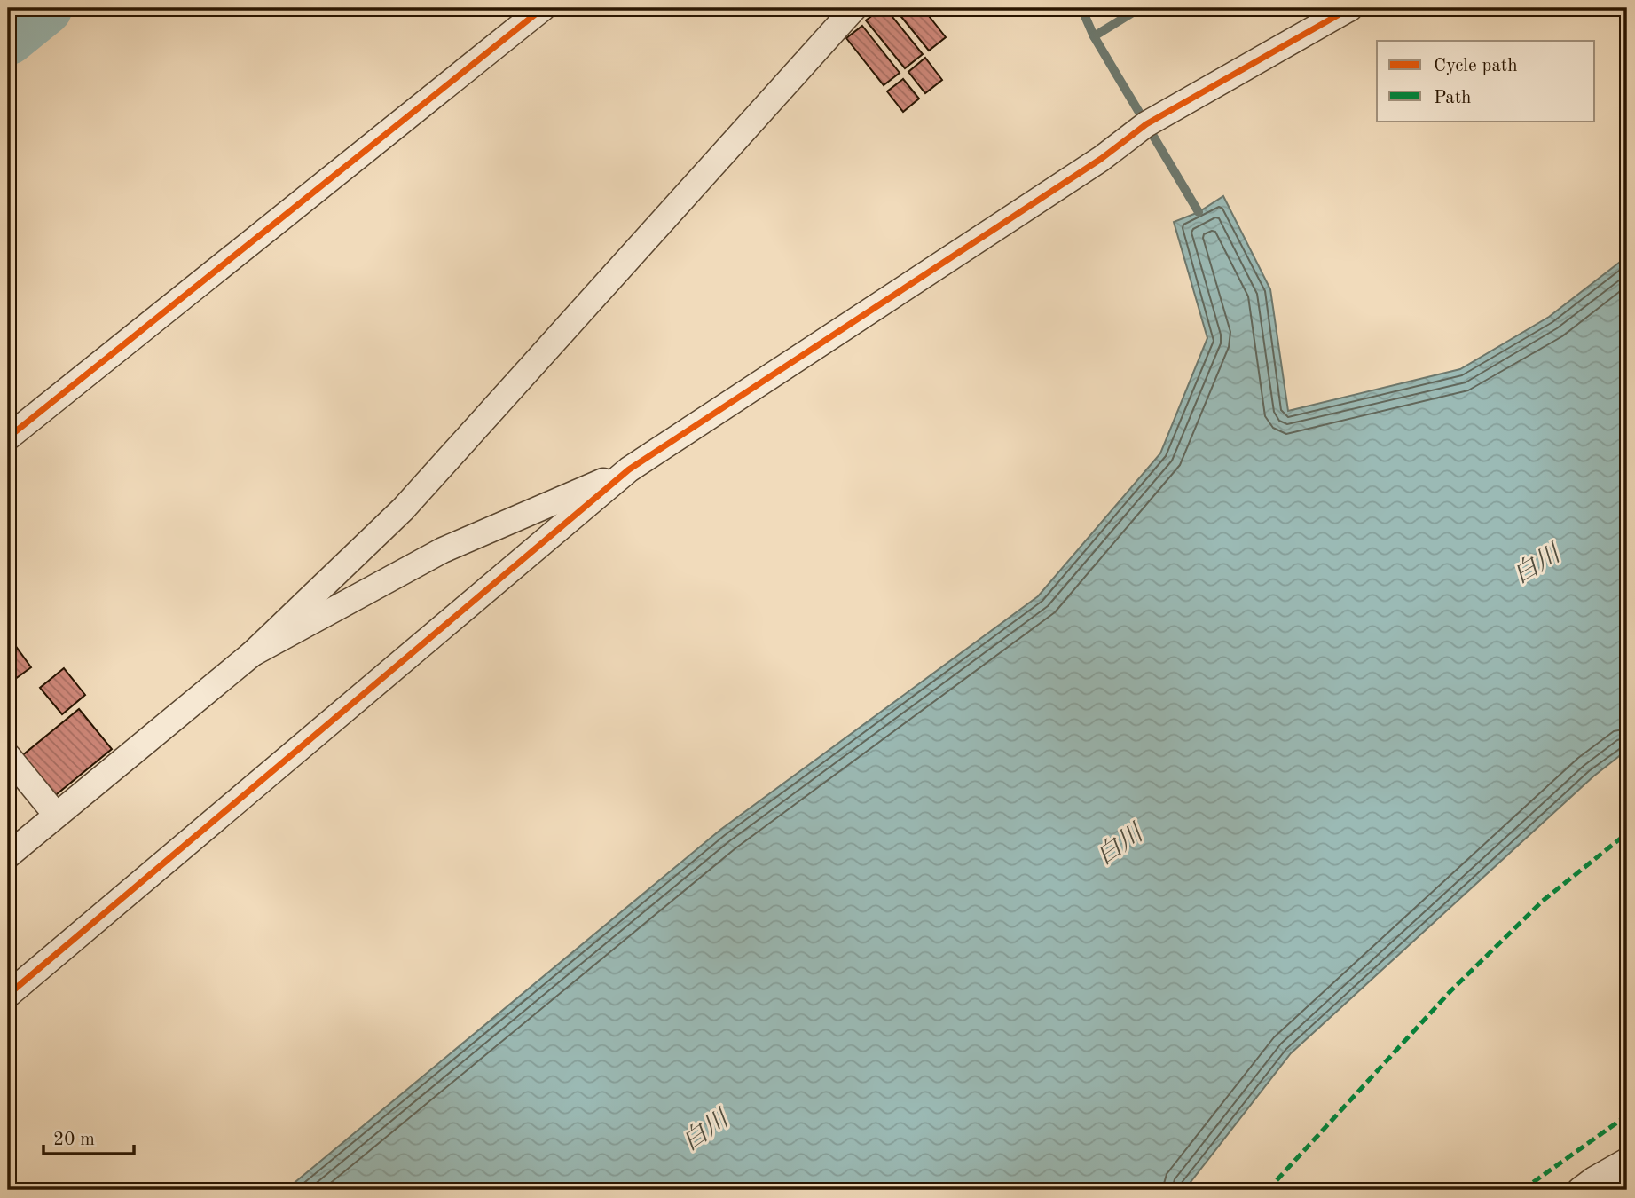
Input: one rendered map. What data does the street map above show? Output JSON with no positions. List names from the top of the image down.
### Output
{
  "water": ["白川"],
  "legend": ["Cycle path", "Path"],
  "scale_bar": "20 m"
}
